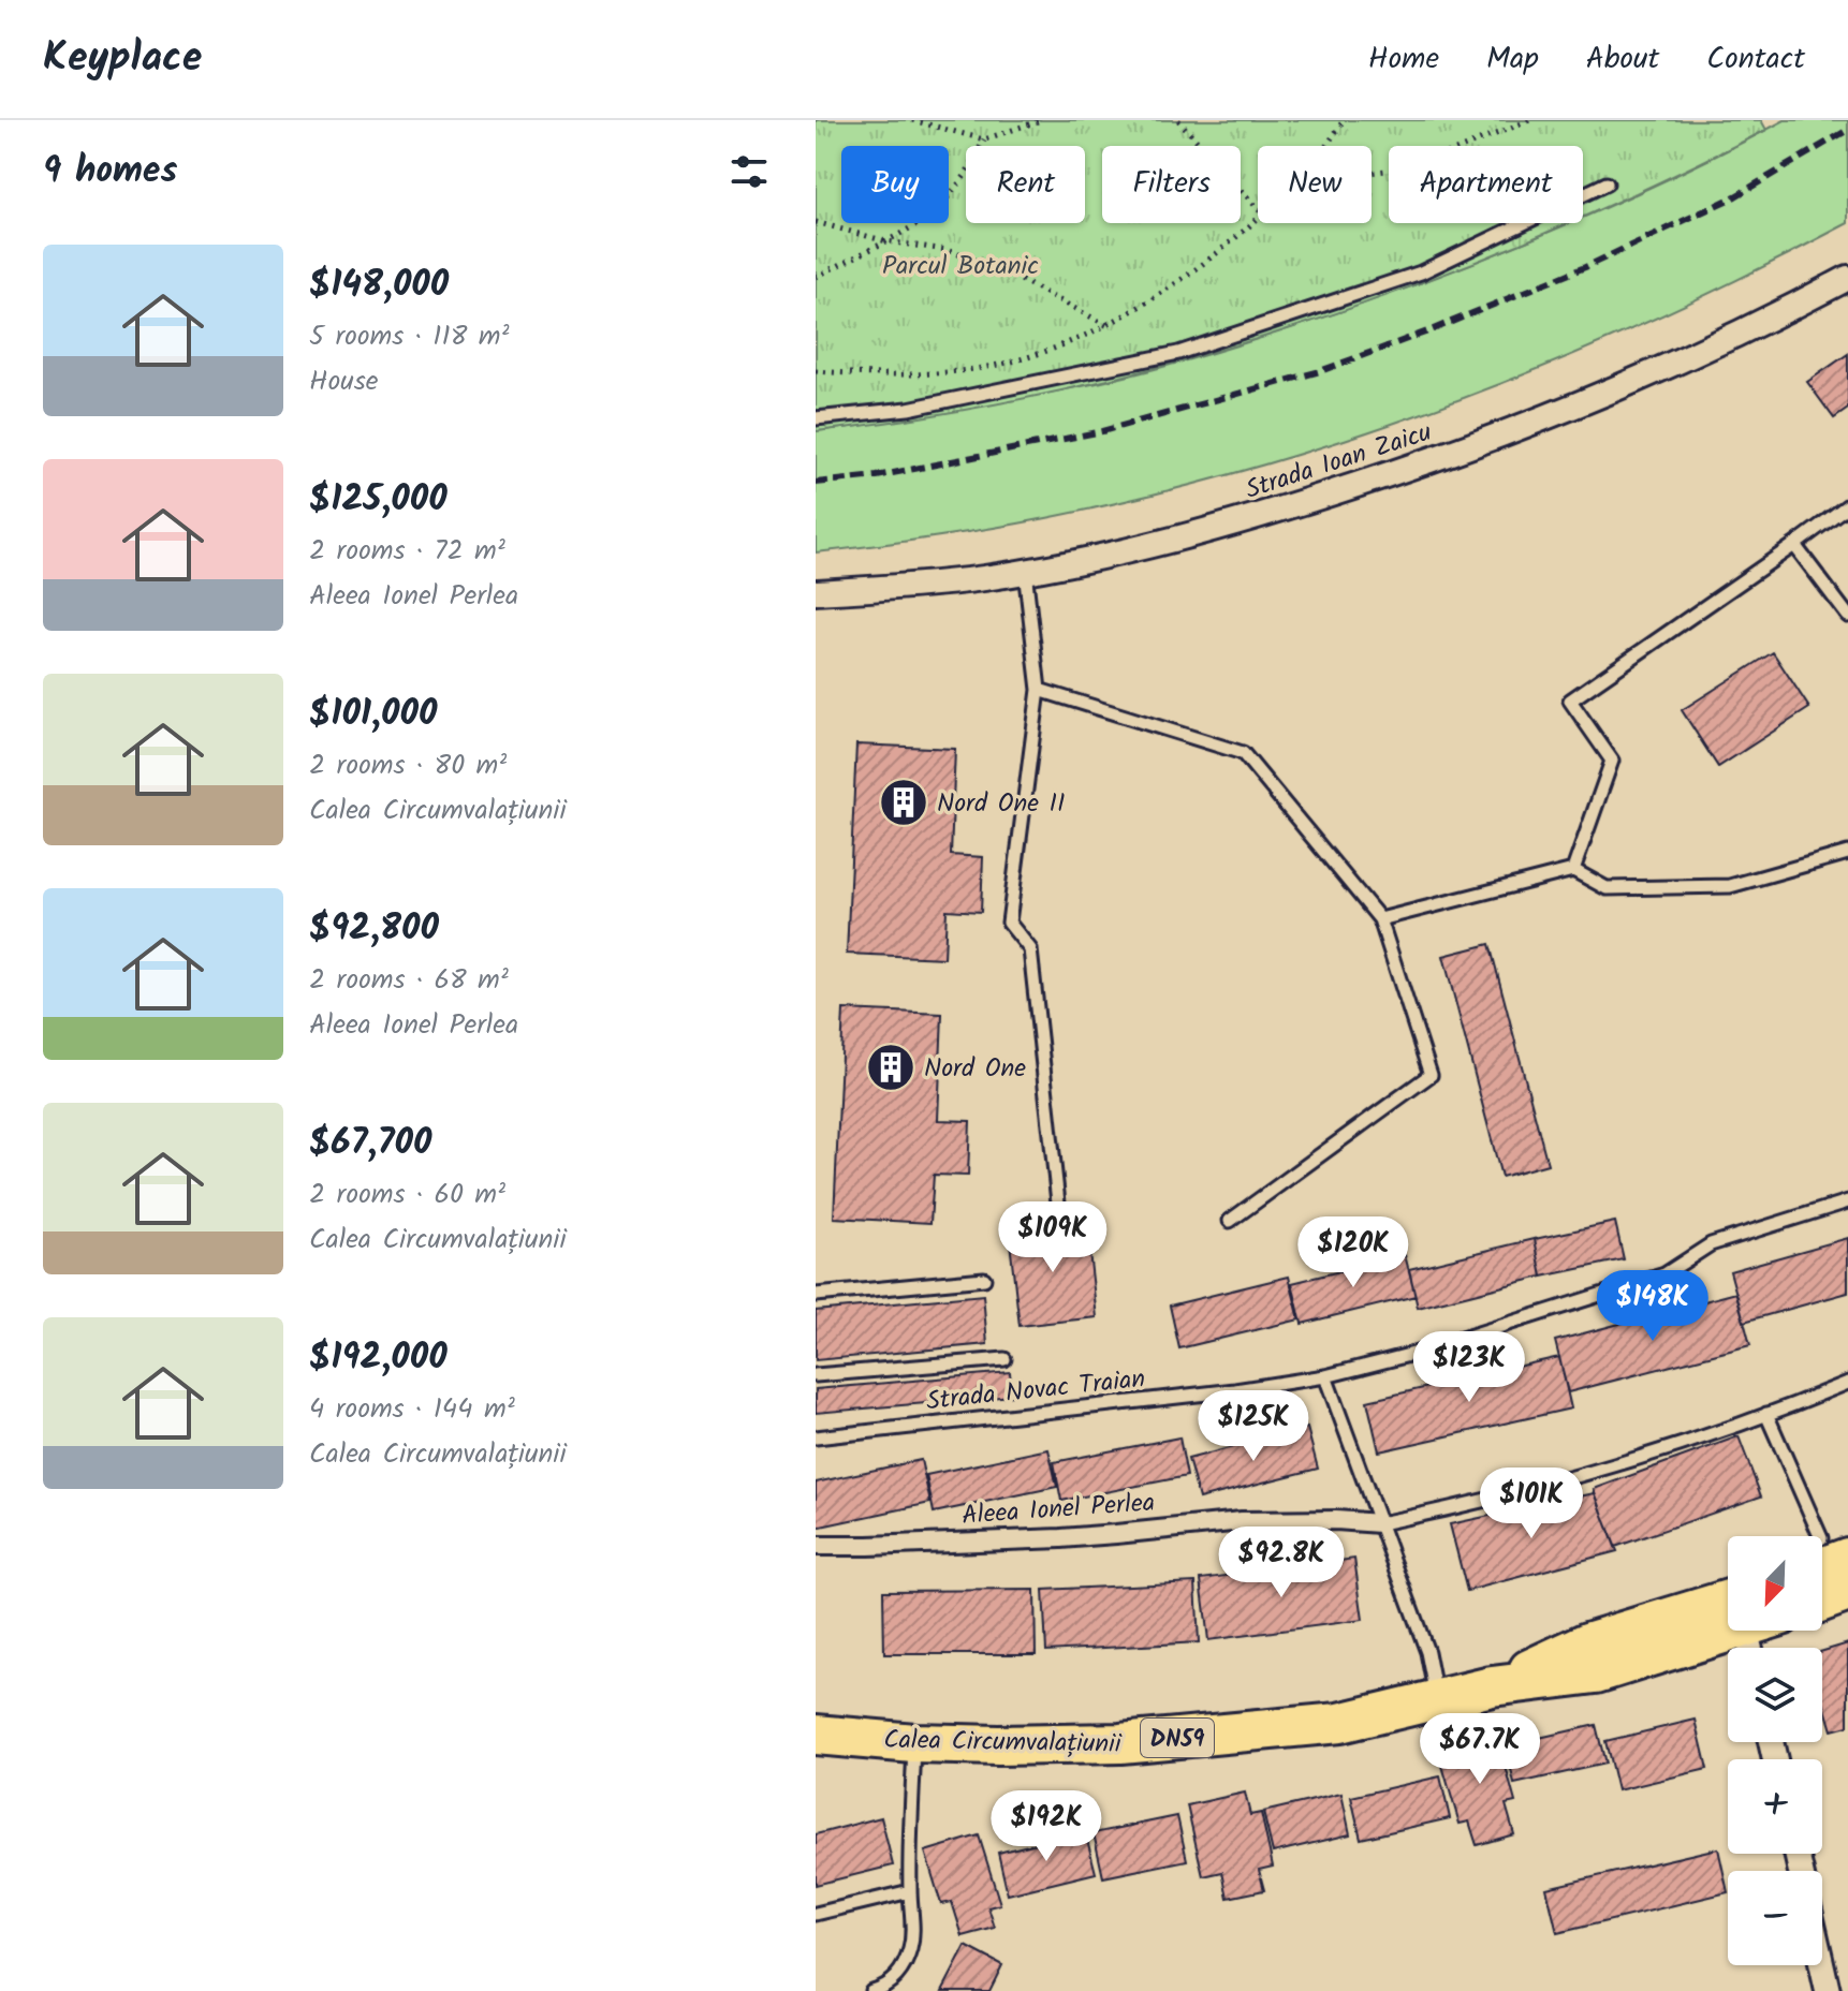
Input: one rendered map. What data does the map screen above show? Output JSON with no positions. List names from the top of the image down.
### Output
{
  "streets": {
    "main road": ["DN59", "Calea Circumvalațiunii"],
    "street": ["Strada Ioan Zaicu", "Aleea Ionel Perlea"],
    "lane": ["Strada Novac Traian"]
  },
  "parks": ["Parcul Botanic"],
  "places": {
    "building": ["Nord One II", "Nord One"]
  },
  "north": "bottom left",
  "page": {
    "header": "Keyplace",
    "nav": [
      "Home",
      "Map",
      "About",
      "Contact"
    ],
    "heading": "9 homes",
    "chip": [
      "Buy",
      "Rent",
      "Filters",
      "New",
      "Apartment"
    ],
    "list": [
      {
        "name": "$148,000",
        "note": "5 rooms · 118 m² · House"
      },
      {
        "name": "$125,000",
        "note": "2 rooms · 72 m² · Aleea Ionel Perlea"
      },
      {
        "name": "$101,000",
        "note": "2 rooms · 80 m² · Calea Circumvalațiunii"
      },
      {
        "name": "$92,800",
        "note": "2 rooms · 68 m² · Aleea Ionel Perlea"
      },
      {
        "name": "$67,700",
        "note": "2 rooms · 60 m² · Calea Circumvalațiunii"
      },
      {
        "name": "$192,000",
        "note": "4 rooms · 144 m² · Calea Circumvalațiunii"
      }
    ],
    "price": [
      "$109K",
      "$120K",
      "$148K",
      "$123K",
      "$125K",
      "$101K",
      "$92.8K",
      "$67.7K",
      "$192K"
    ],
    "map_buttons": ["+", "−"]
  }
}
